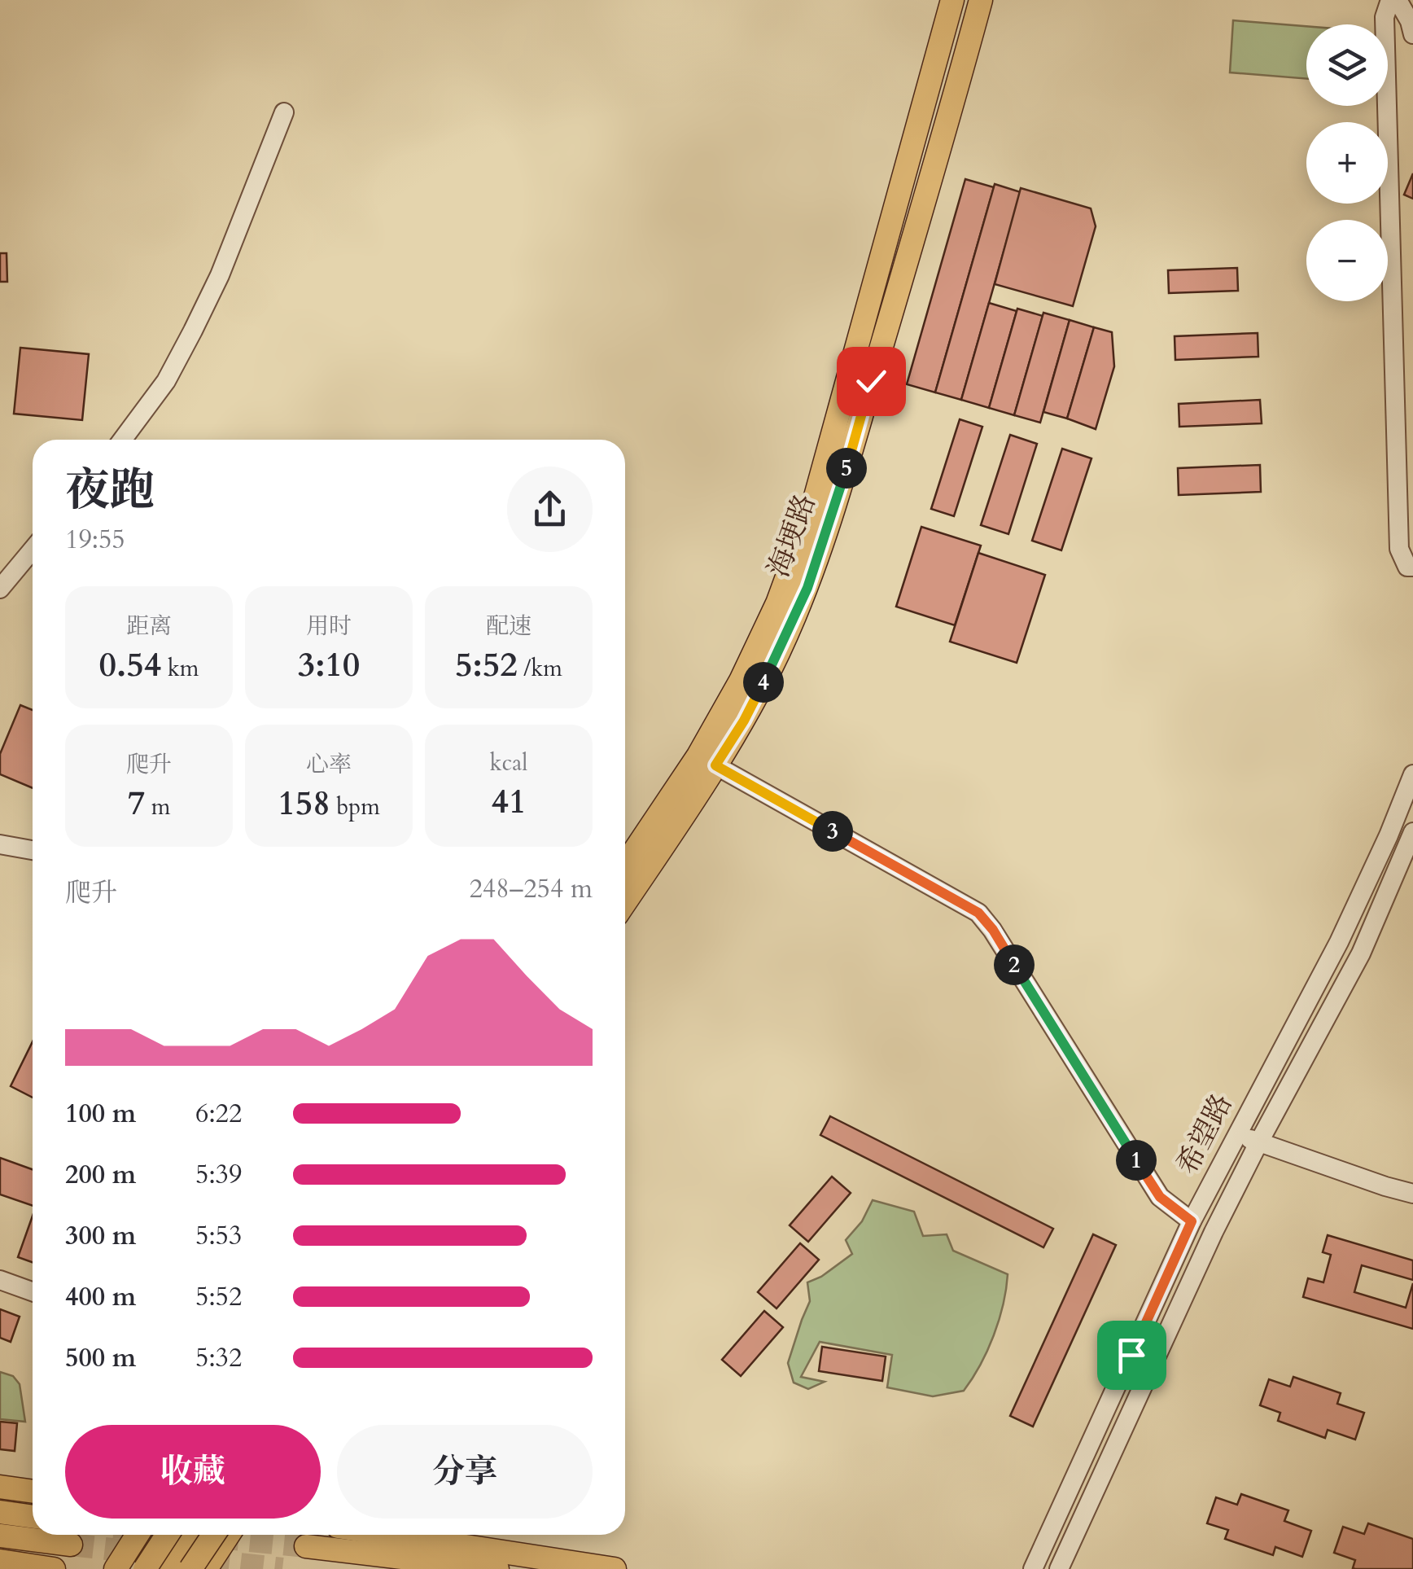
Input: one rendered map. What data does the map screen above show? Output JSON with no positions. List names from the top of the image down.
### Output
{
  "streets": {
    "main road": ["海埂路"],
    "street": ["希望路"]
  },
  "page": {
    "map_buttons": ["+", "−"],
    "heading": ["夜跑", "19:55"],
    "pins": [
      "5",
      "4",
      "3",
      "2",
      "1"
    ],
    "stats": [
      ["距离", "0.54 km"],
      ["用时", "3:10"],
      ["配速", "5:52 /km"],
      ["爬升", "7 m"],
      ["心率", "158 bpm"],
      ["kcal", "41"]
    ],
    "chart": ["爬升", "248–254 m"],
    "list": [
      {
        "name": "100 m",
        "note": "6:22"
      },
      {
        "name": "200 m",
        "note": "5:39"
      },
      {
        "name": "300 m",
        "note": "5:53"
      },
      {
        "name": "400 m",
        "note": "5:52"
      },
      {
        "name": "500 m",
        "note": "5:32"
      }
    ],
    "buttons": ["收藏", "分享"]
  }
}
